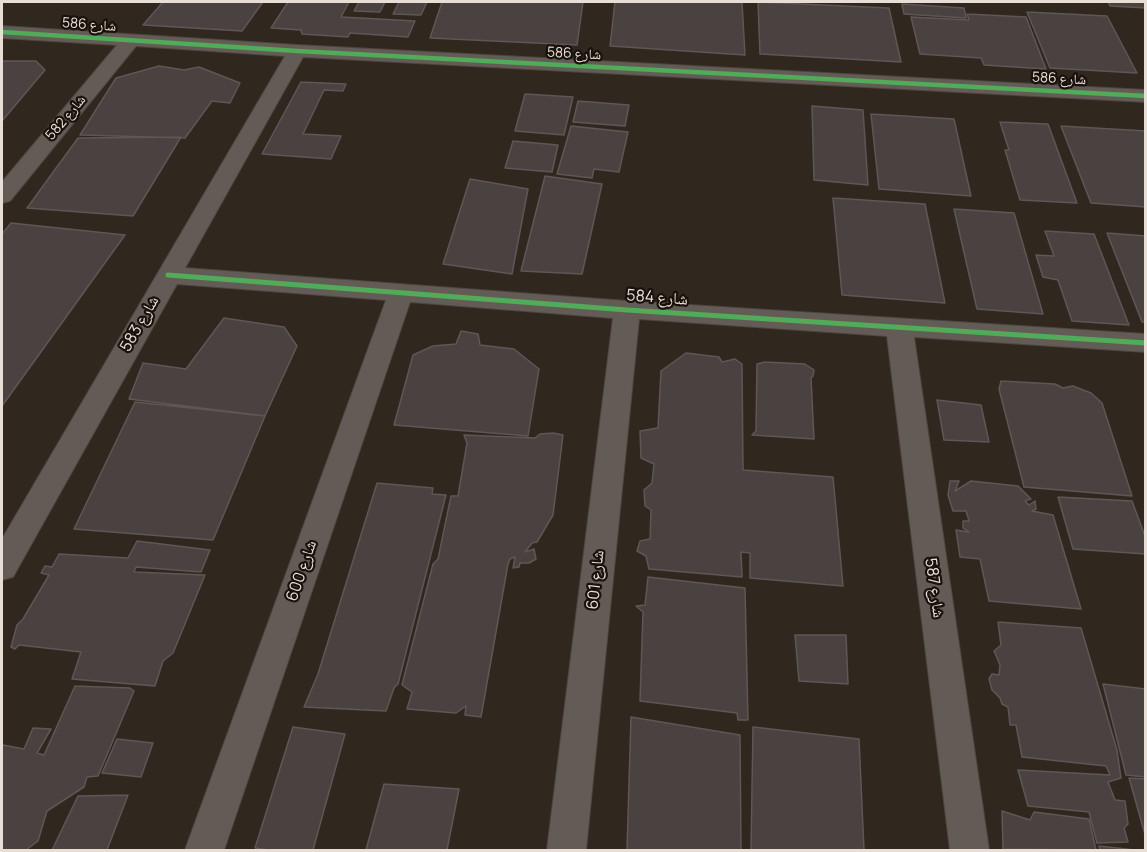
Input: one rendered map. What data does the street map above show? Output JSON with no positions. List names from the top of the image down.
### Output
{
  "streets": {
    "street": [
      "شارع 586",
      "شارع 582",
      "شارع 584",
      "شارع 583",
      "شارع 600",
      "شارع 601",
      "شارع 587"
    ]
  },
  "crossings": [
    ["شارع 586", "شارع 582"],
    ["شارع 586", "شارع 583"],
    ["شارع 584", "شارع 583"],
    ["شارع 584", "شارع 600"],
    ["شارع 584", "شارع 601"],
    ["شارع 584", "شارع 587"]
  ]
}
